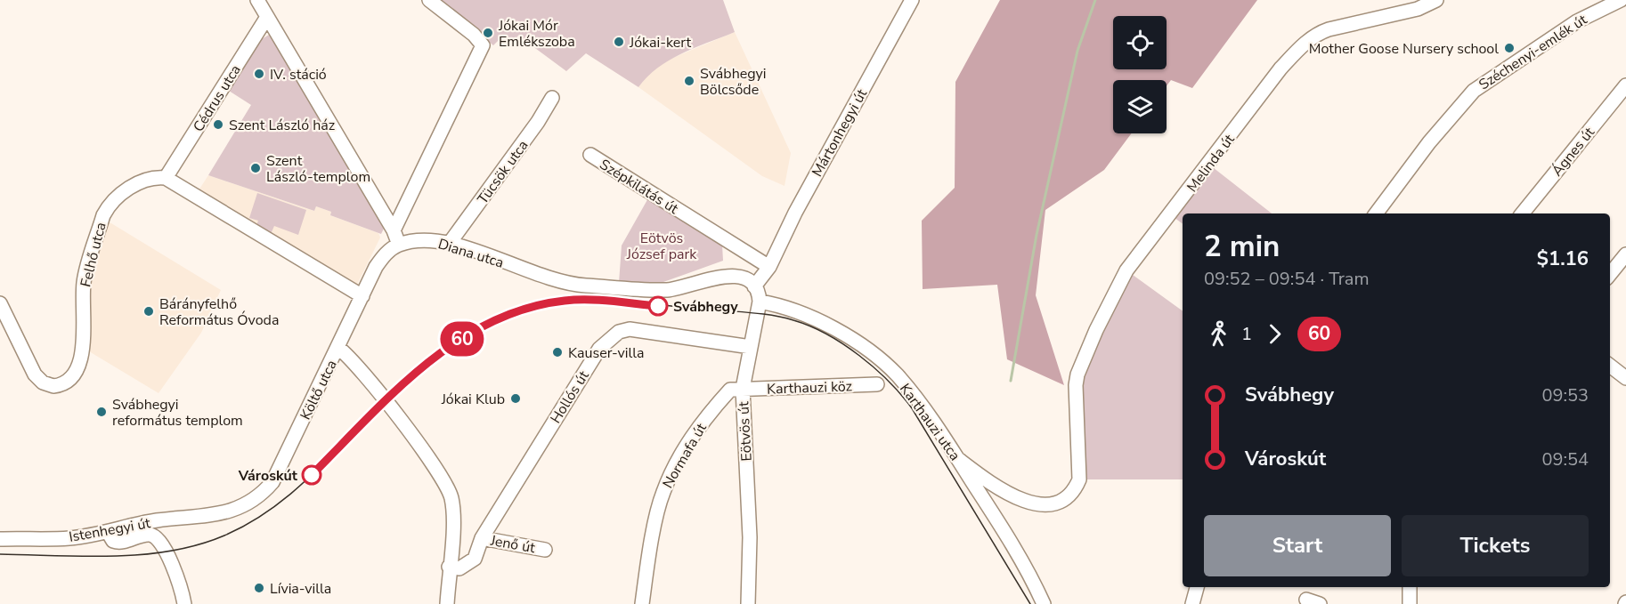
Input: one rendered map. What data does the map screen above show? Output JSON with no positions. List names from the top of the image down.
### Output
{
  "streets": {
    "street": [
      "Széchenyi-emlék út",
      "Cédrus utca",
      "Mártonhegyi út",
      "Ágnes út",
      "Melinda út",
      "Tücsök utca",
      "Szépkilátás út",
      "Diana utca",
      "Felhő utca",
      "Karthauzi köz",
      "Költő utca",
      "Hollós út",
      "Karthauzi utca",
      "Eötvös út",
      "Normafa út",
      "Istenhegyi út",
      "Jenő út"
    ]
  },
  "crossings": [
    ["Cédrus utca", "Felhő utca"],
    ["Mártonhegyi út", "Szépkilátás út"],
    ["Melinda út", "Karthauzi utca"],
    ["Tücsök utca", "Diana utca"],
    ["Diana utca", "Költő utca"],
    ["Karthauzi köz", "Eötvös út"],
    ["Karthauzi köz", "Normafa út"],
    ["Költő utca", "Istenhegyi út"],
    ["Hollós út", "Eötvös út"],
    ["Hollós út", "Jenő út"],
    ["Karthauzi utca", "Eötvös út"],
    ["Eötvös út", "Normafa út"]
  ],
  "parks": ["Eötvös József park"],
  "places": [
    "Jókai Mór Emlékszoba",
    "Jókai-kert",
    "Mother Goose Nursery school",
    "IV. stáció",
    "Svábhegyi Bölcsőde",
    "Szent László ház",
    "Szent László-templom",
    "Svábhegy",
    "Bárányfelhő Református Óvoda",
    "Kauser-villa",
    "Jókai Klub",
    "Svábhegyi református templom",
    "Városkút",
    "Lívia-villa"
  ],
  "lines": ["tram line 60"],
  "page": {
    "on_map": "60",
    "heading": ["2 min", "09:52 – 09:54 · Tram", "$1.16"],
    "legs": ["1", "60"],
    "list": [
      {
        "name": "Svábhegy",
        "value": "09:53"
      },
      {
        "name": "Városkút",
        "value": "09:54"
      }
    ],
    "buttons": ["Start", "Tickets"]
  }
}
